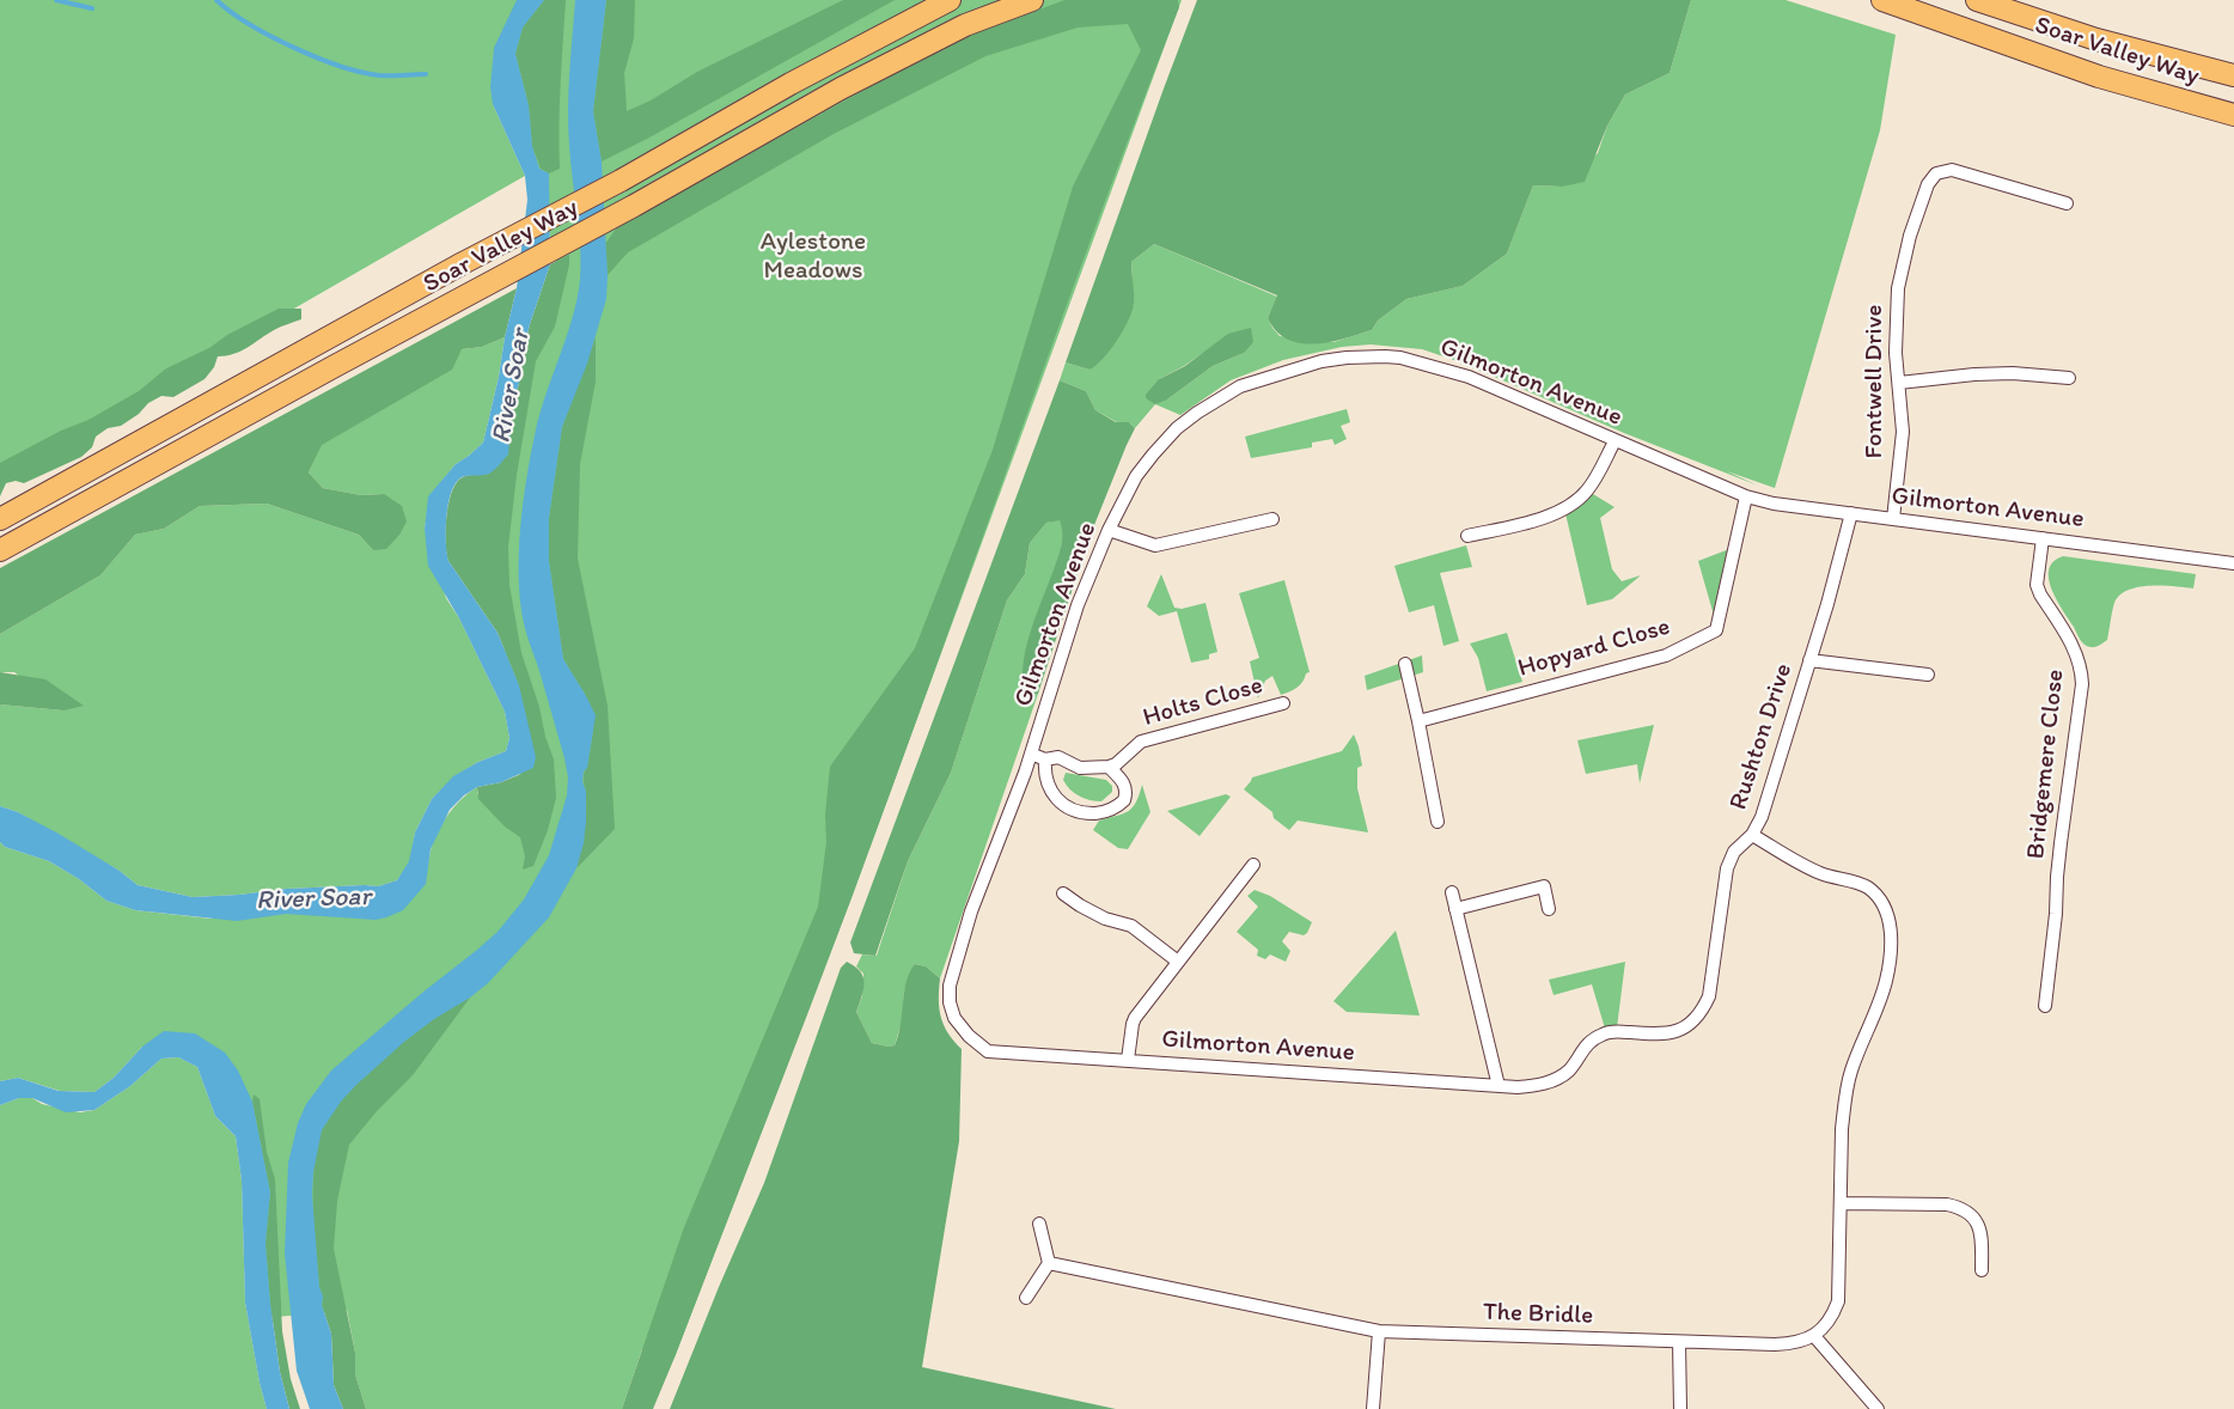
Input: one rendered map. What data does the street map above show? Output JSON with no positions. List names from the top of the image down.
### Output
{
  "streets": {
    "highway": ["Soar Valley Way"],
    "street": [
      "Fontwell Drive",
      "Gilmorton Avenue",
      "Hopyard Close",
      "Holts Close",
      "Rushton Drive",
      "Bridgemere Close",
      "The Bridle"
    ]
  },
  "crossings": [
    ["Fontwell Drive", "Gilmorton Avenue"],
    ["Gilmorton Avenue", "Hopyard Close"],
    ["Gilmorton Avenue", "Rushton Drive"],
    ["Gilmorton Avenue", "Bridgemere Close"]
  ],
  "water": ["River Soar"],
  "parks": ["Aylestone Meadows"]
}
